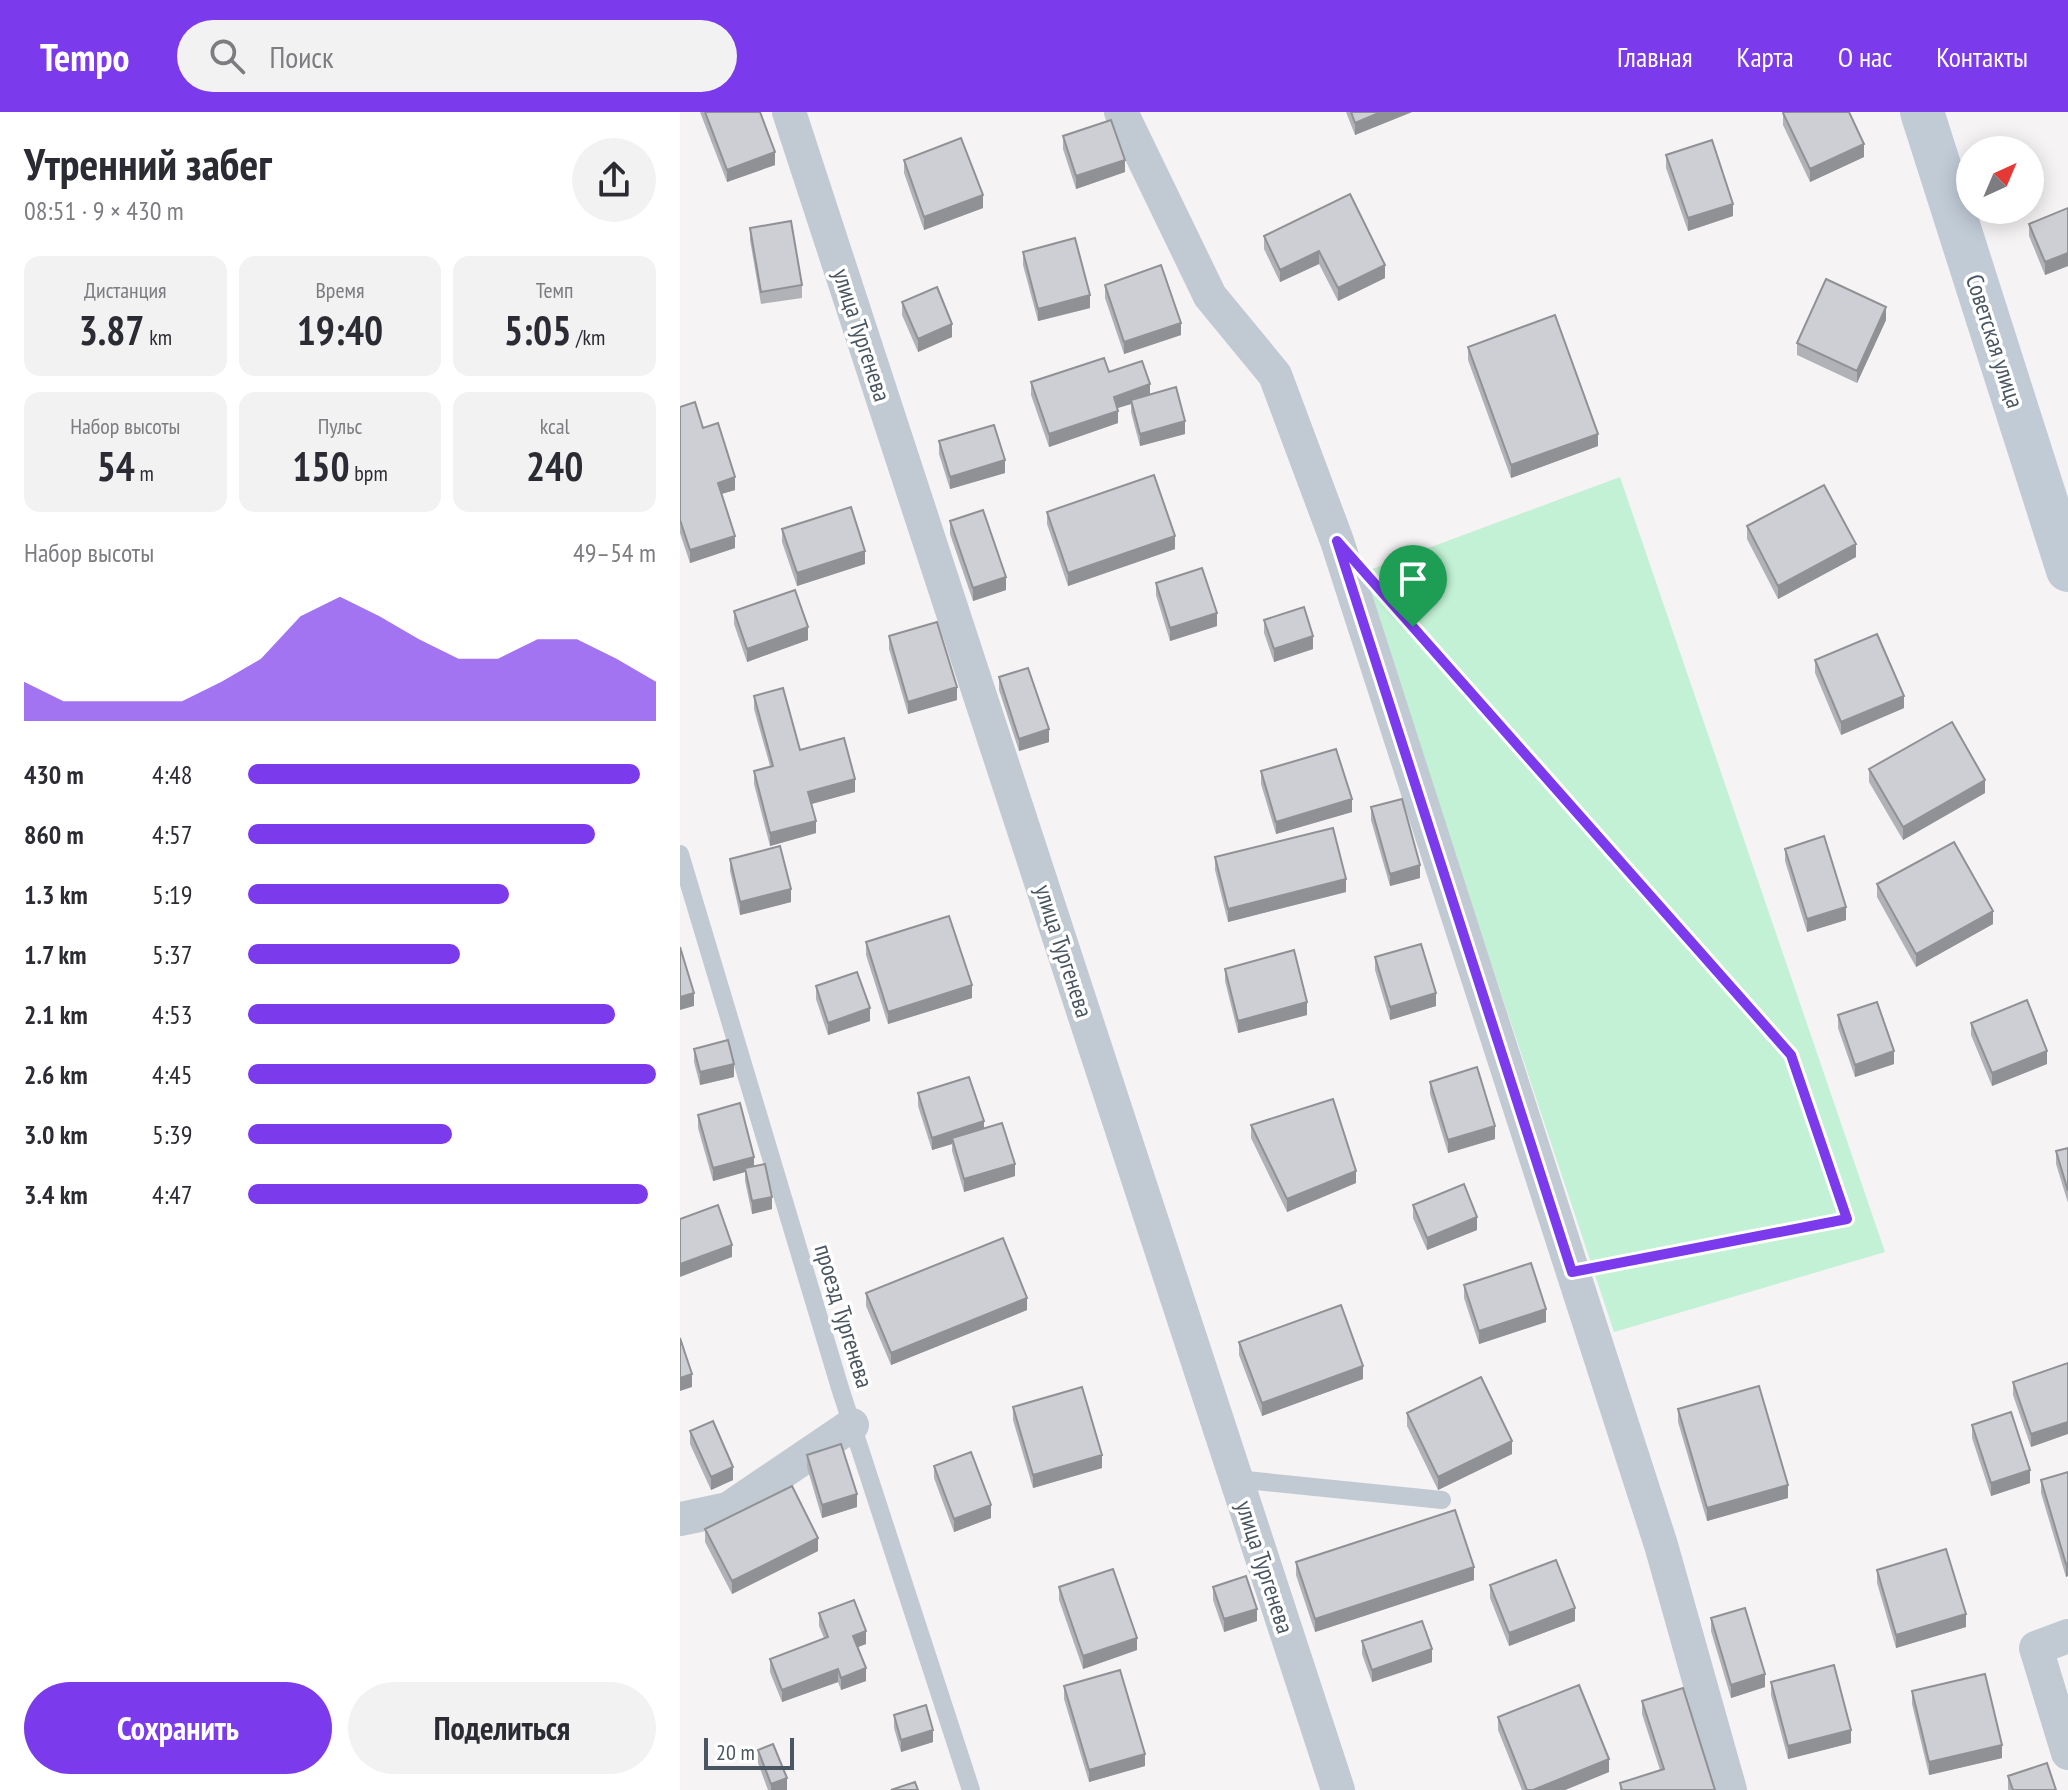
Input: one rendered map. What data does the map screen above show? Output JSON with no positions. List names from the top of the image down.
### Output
{
  "streets": {
    "street": ["улица Тургенева", "Советская улица"],
    "lane": ["проезд Тургенева"]
  },
  "scale_bar": "20 m",
  "north": "top right",
  "page": {
    "header": "Tempo",
    "search": "Поиск",
    "nav": [
      "Главная",
      "Карта",
      "О нас",
      "Контакты"
    ],
    "heading": ["Утренний забег", "08:51 · 9 × 430 m"],
    "stats": [
      ["Дистанция", "3.87 km"],
      ["Время", "19:40"],
      ["Темп", "5:05 /km"],
      ["Набор высоты", "54 m"],
      ["Пульс", "150 bpm"],
      ["kcal", "240"]
    ],
    "chart": ["Набор высоты", "49–54 m"],
    "list": [
      {
        "name": "430 m",
        "note": "4:48"
      },
      {
        "name": "860 m",
        "note": "4:57"
      },
      {
        "name": "1.3 km",
        "note": "5:19"
      },
      {
        "name": "1.7 km",
        "note": "5:37"
      },
      {
        "name": "2.1 km",
        "note": "4:53"
      },
      {
        "name": "2.6 km",
        "note": "4:45"
      },
      {
        "name": "3.0 km",
        "note": "5:39"
      },
      {
        "name": "3.4 km",
        "note": "4:47"
      }
    ],
    "buttons": ["Сохранить", "Поделиться"],
    "scale": "20 m"
  }
}
